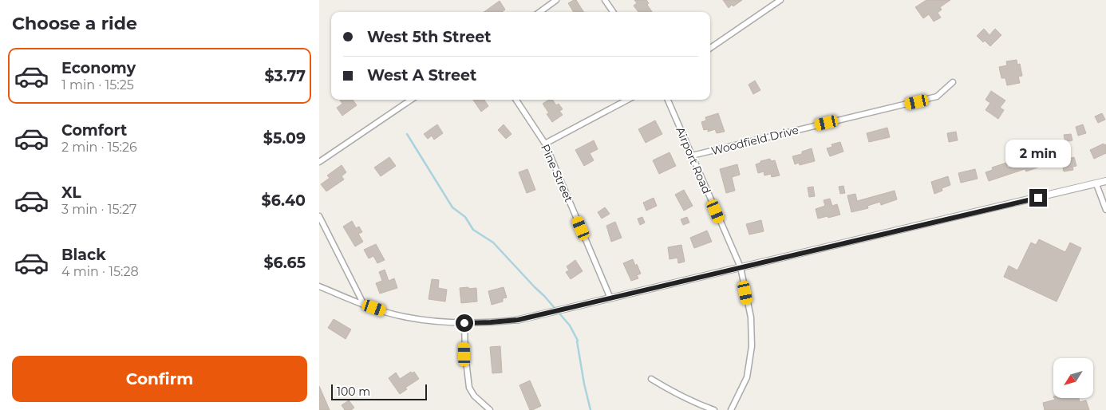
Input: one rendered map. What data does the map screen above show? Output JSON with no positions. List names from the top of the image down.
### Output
{
  "streets": {
    "street": ["Woodfield Drive", "Airport Road", "Pine Street"]
  },
  "crossings": [
    ["Woodfield Drive", "Airport Road"]
  ],
  "scale_bar": "100 m",
  "north": "bottom left",
  "page": {
    "heading": "Choose a ride",
    "banner": ["West 5th Street", "West A Street"],
    "list": [
      {
        "name": "Economy",
        "note": "1 min · 15:25",
        "value": "$3.77"
      },
      {
        "name": "Comfort",
        "note": "2 min · 15:26",
        "value": "$5.09"
      },
      {
        "name": "XL",
        "note": "3 min · 15:27",
        "value": "$6.40"
      },
      {
        "name": "Black",
        "note": "4 min · 15:28",
        "value": "$6.65"
      }
    ],
    "bubble": "2 min",
    "buttons": "Confirm",
    "scale": "100 m"
  }
}
